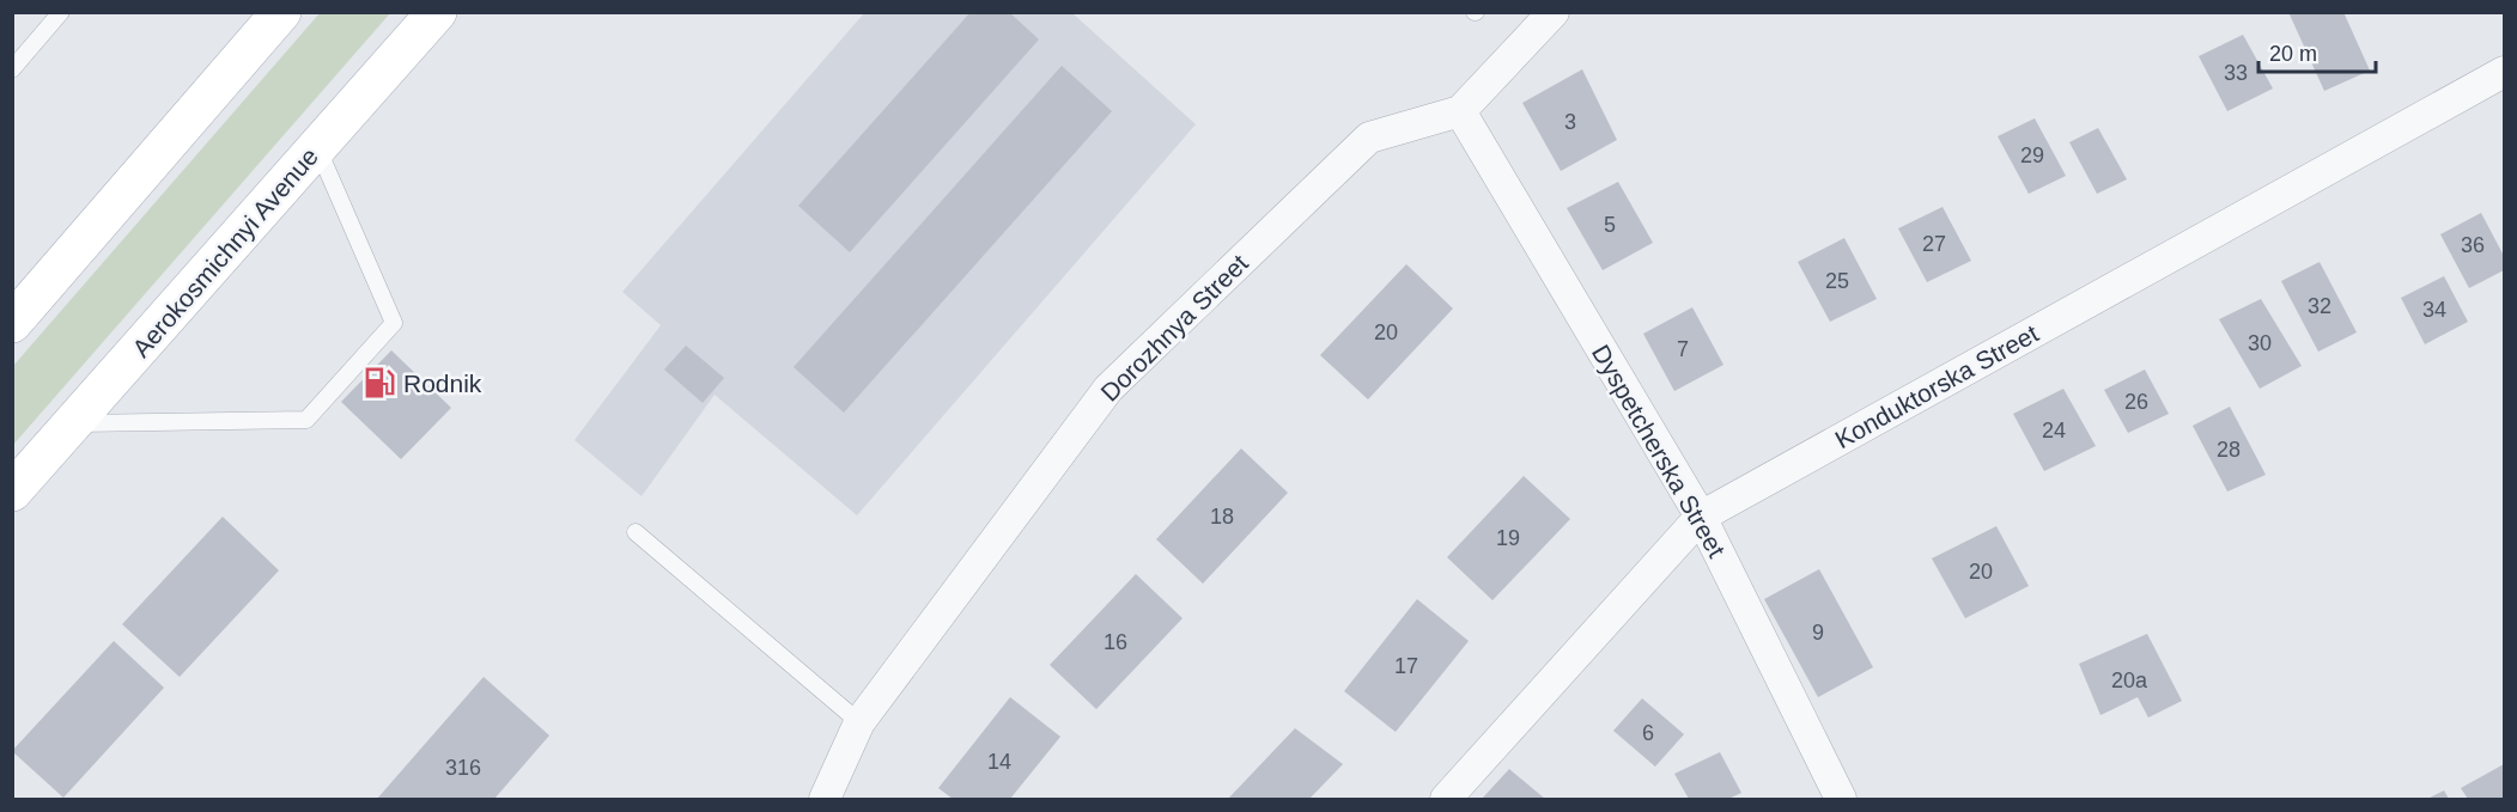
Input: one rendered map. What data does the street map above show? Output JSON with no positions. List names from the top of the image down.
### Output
{
  "streets": {
    "main road": ["Aerokosmichnyi Avenue"],
    "street": ["Dorozhnya Street", "Konduktorska Street", "Dyspetcherska Street"]
  },
  "crossings": [
    ["Dorozhnya Street", "Dyspetcherska Street"],
    ["Konduktorska Street", "Dyspetcherska Street"]
  ],
  "places": {
    "fuel station": ["Rodnik"]
  },
  "house_numbers": [
    "33",
    "3",
    "29",
    "5",
    "27",
    "36",
    "25",
    "32",
    "34",
    "20",
    "30",
    "7",
    "26",
    "24",
    "28",
    "18",
    "19",
    "20",
    "9",
    "16",
    "17",
    "20а",
    "6",
    "14",
    "316"
  ],
  "scale_bar": "20 m"
}
